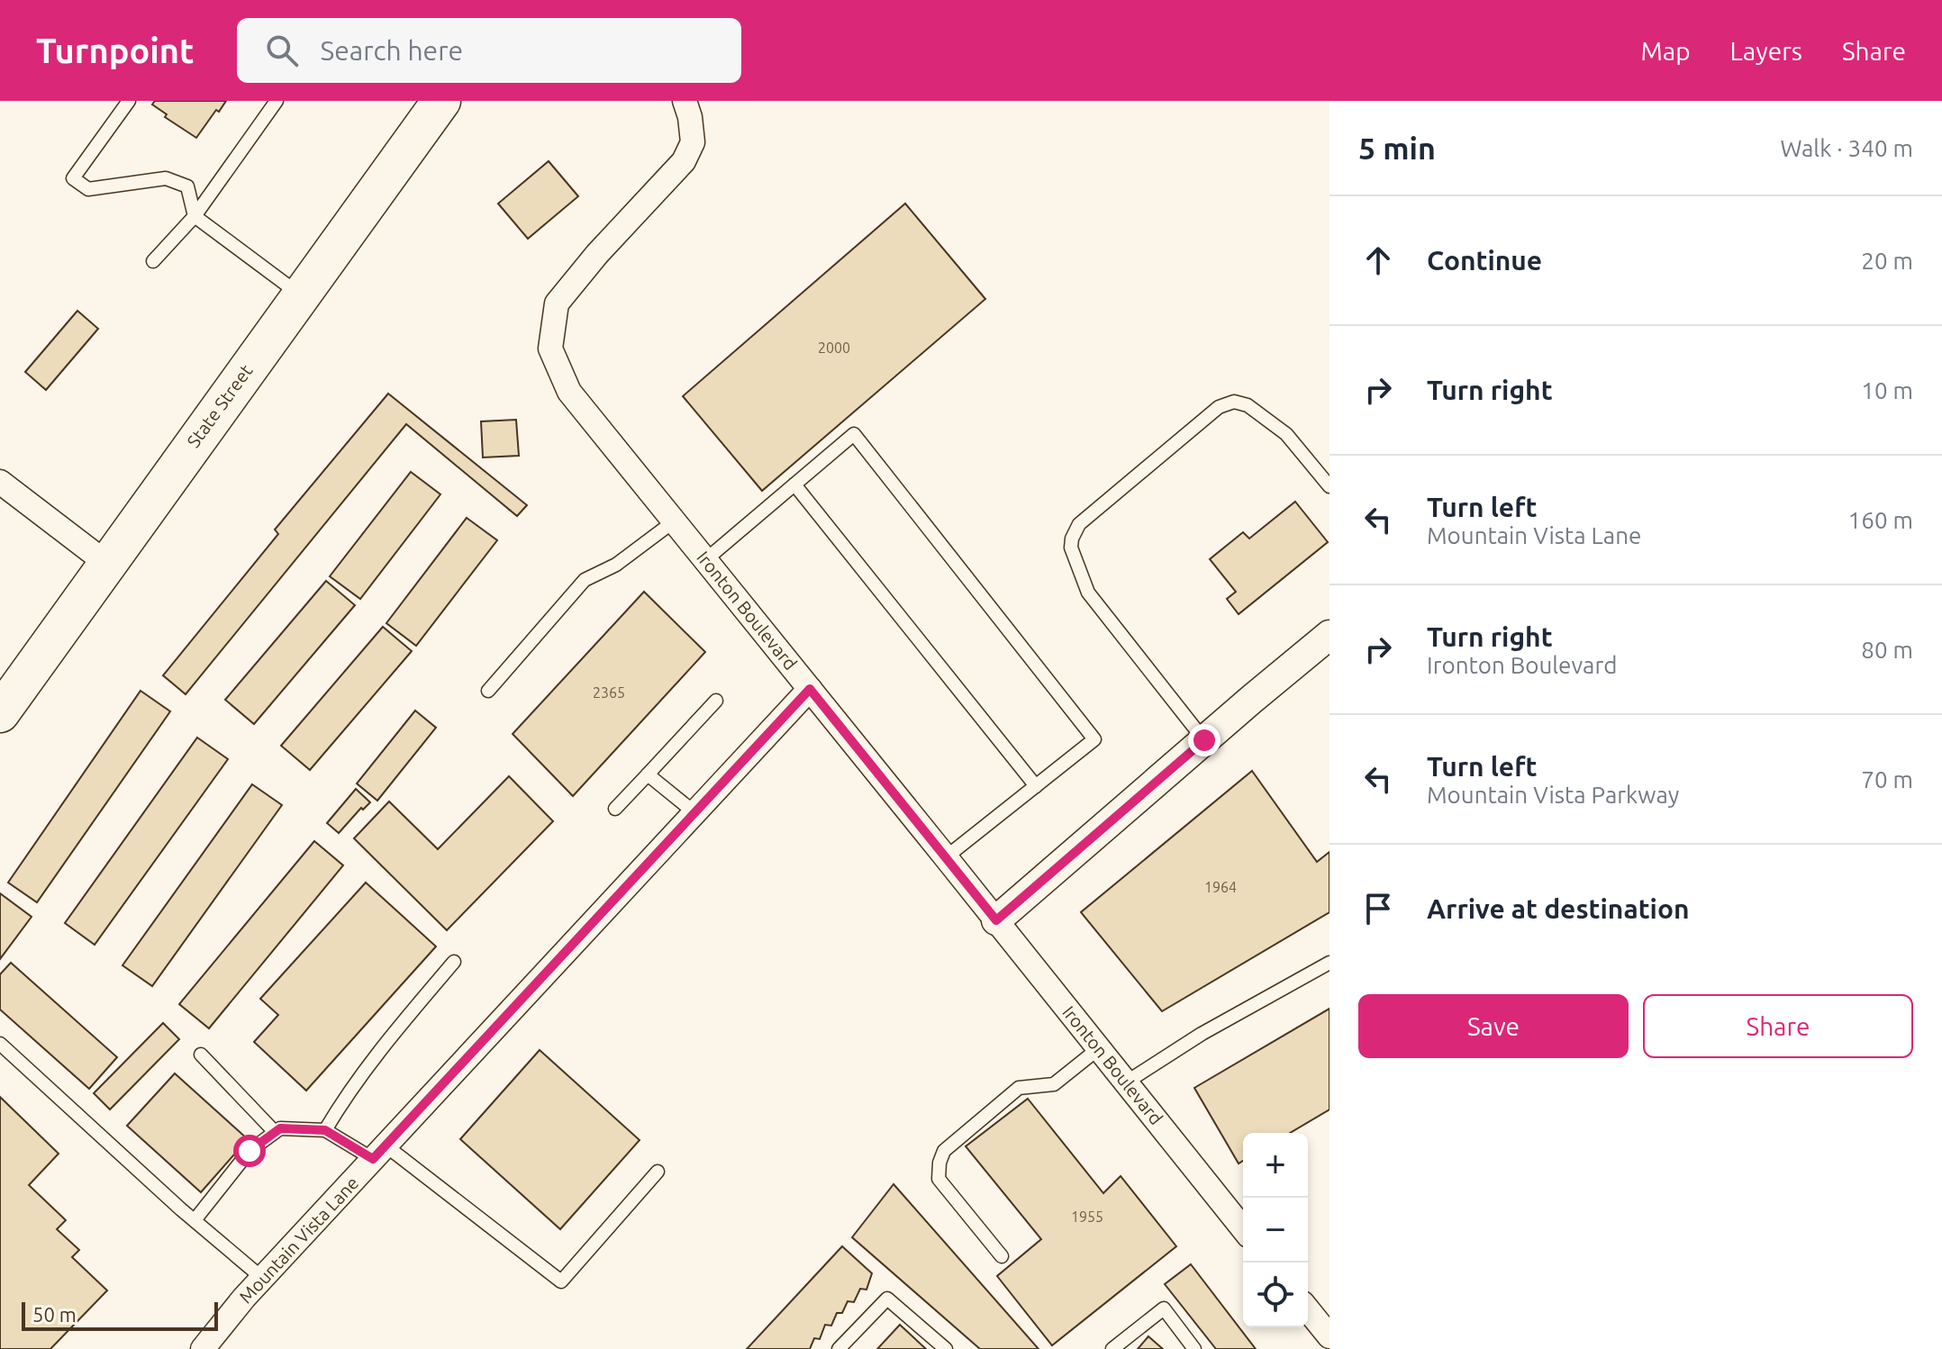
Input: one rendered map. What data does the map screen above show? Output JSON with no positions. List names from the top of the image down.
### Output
{
  "streets": {
    "main road": ["State Street"],
    "street": ["Ironton Boulevard", "Mountain Vista Lane"]
  },
  "crossings": [
    ["Ironton Boulevard", "Mountain Vista Lane"]
  ],
  "house_numbers": [
    "2000",
    "2365",
    "1964",
    "1955"
  ],
  "scale_bar": "50 m",
  "page": {
    "header": "Turnpoint",
    "search": "Search here",
    "nav": ["Map", "Layers", "Share"],
    "heading": ["5 min", "Walk · 340 m"],
    "list": [
      ["Continue", "20 m"],
      ["Turn right", "10 m"],
      ["Turn left", "Mountain Vista Lane", "160 m"],
      ["Turn right", "Ironton Boulevard", "80 m"],
      ["Turn left", "Mountain Vista Parkway", "70 m"],
      "Arrive at destination"
    ],
    "buttons": ["Save", "Share"],
    "map_buttons": ["+", "−"],
    "scale": "50 m"
  }
}
